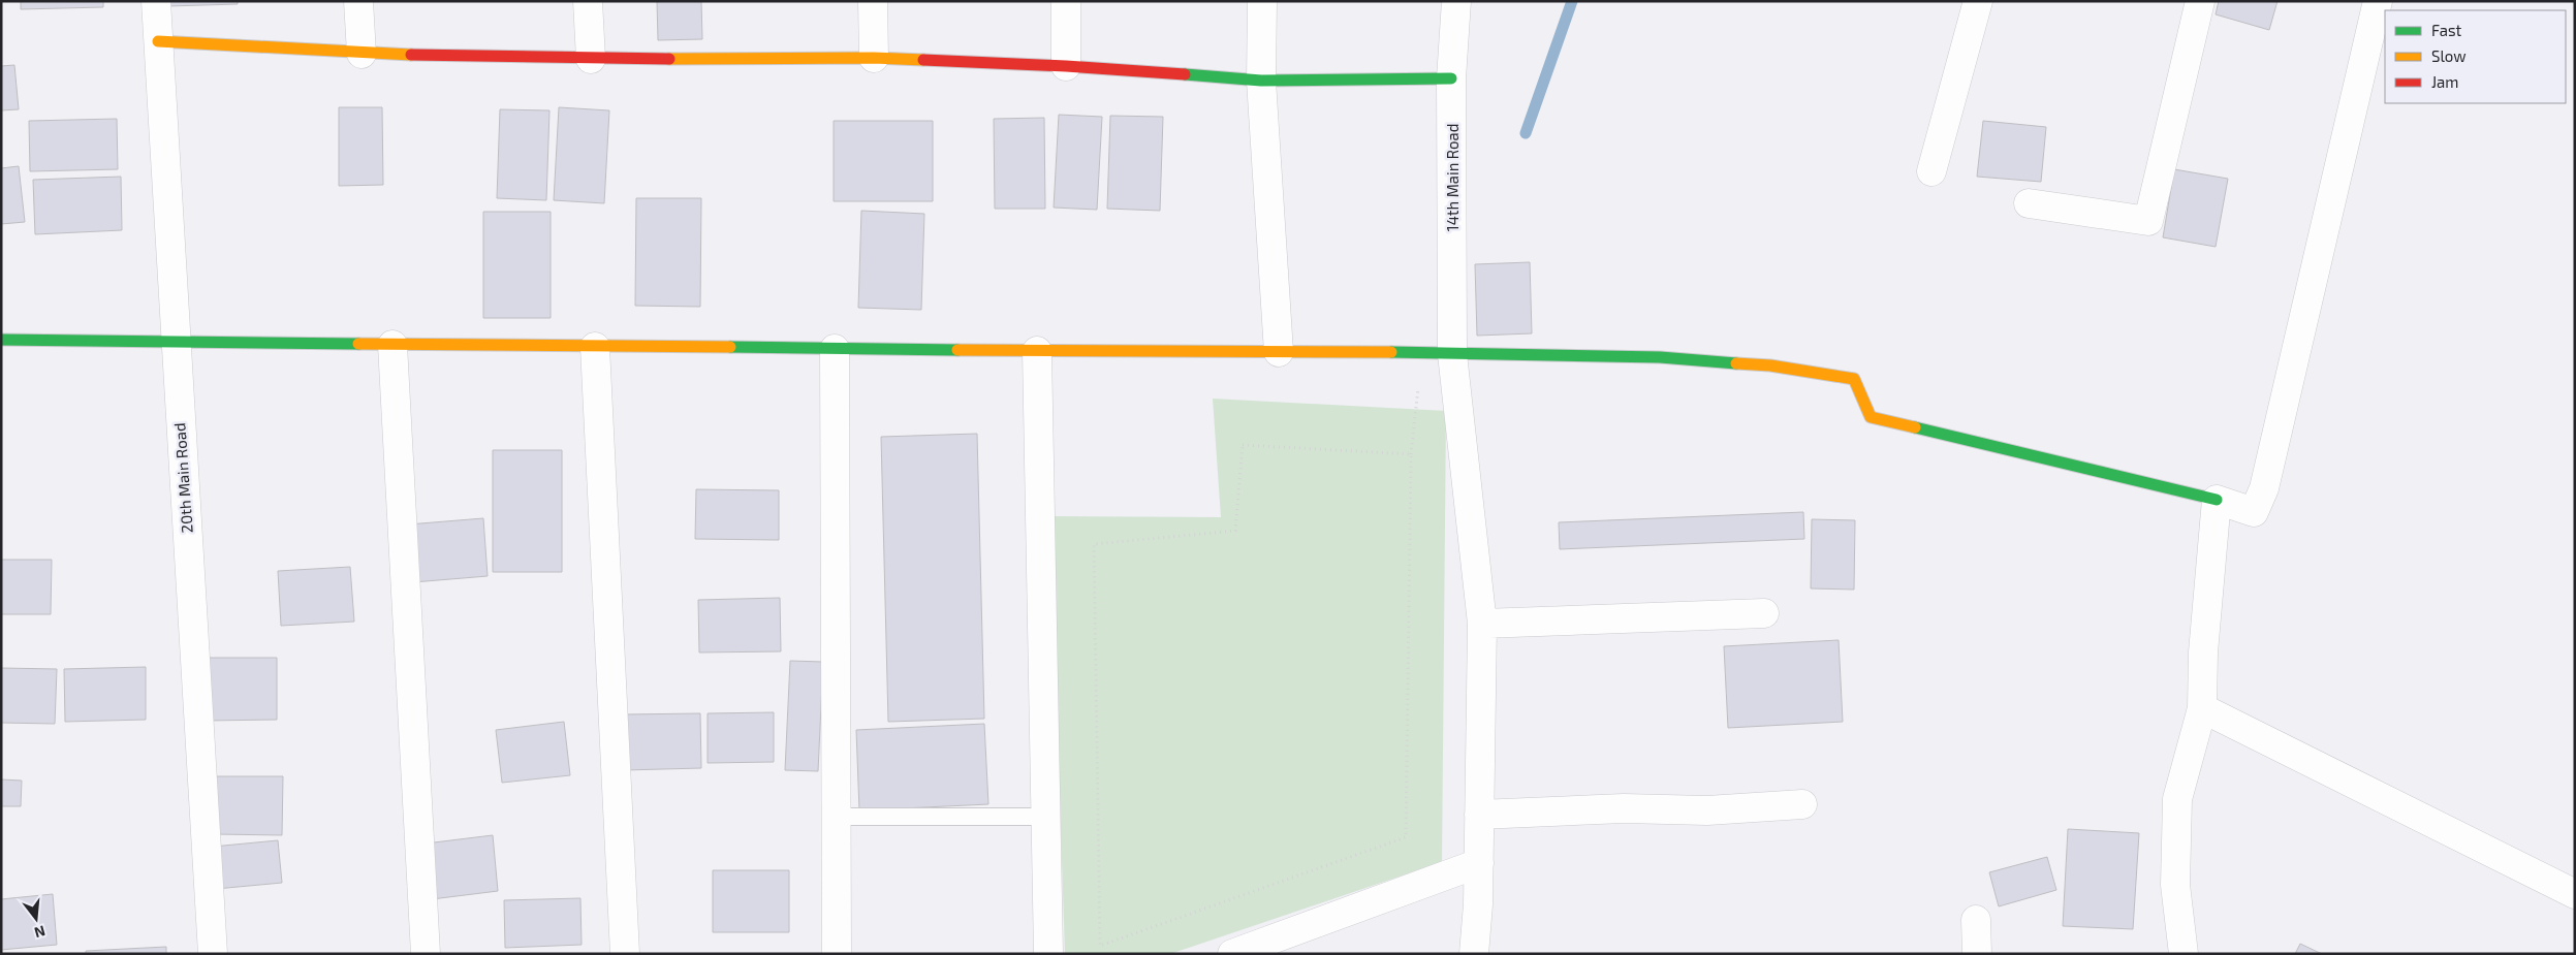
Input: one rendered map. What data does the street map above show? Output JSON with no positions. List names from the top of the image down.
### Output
{
  "streets": {
    "street": ["14th Main Road", "20th Main Road"]
  },
  "legend": ["Fast", "Slow", "Jam"],
  "north": "bottom"
}
